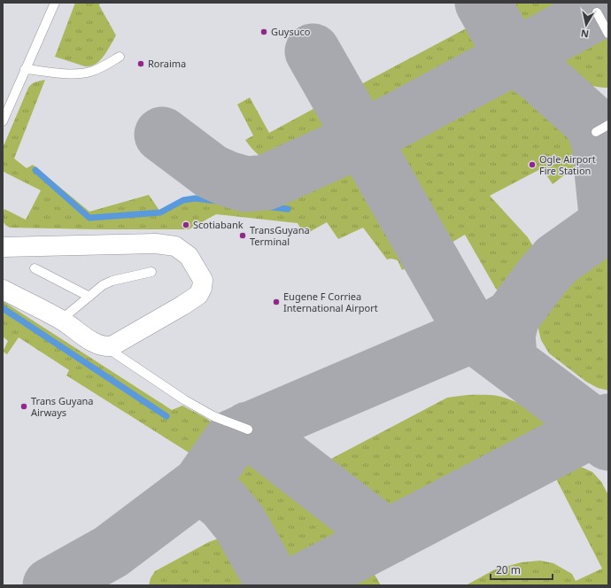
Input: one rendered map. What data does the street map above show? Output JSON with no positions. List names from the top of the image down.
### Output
{
  "places": [
    "Guysuco",
    "Roraima",
    "Ogle Airport Fire Station",
    "Scotiabank",
    "TransGuyana Terminal",
    "Eugene F Corriea International Airport",
    "Trans Guyana Airways"
  ],
  "scale_bar": "20 m",
  "north": "bottom"
}
